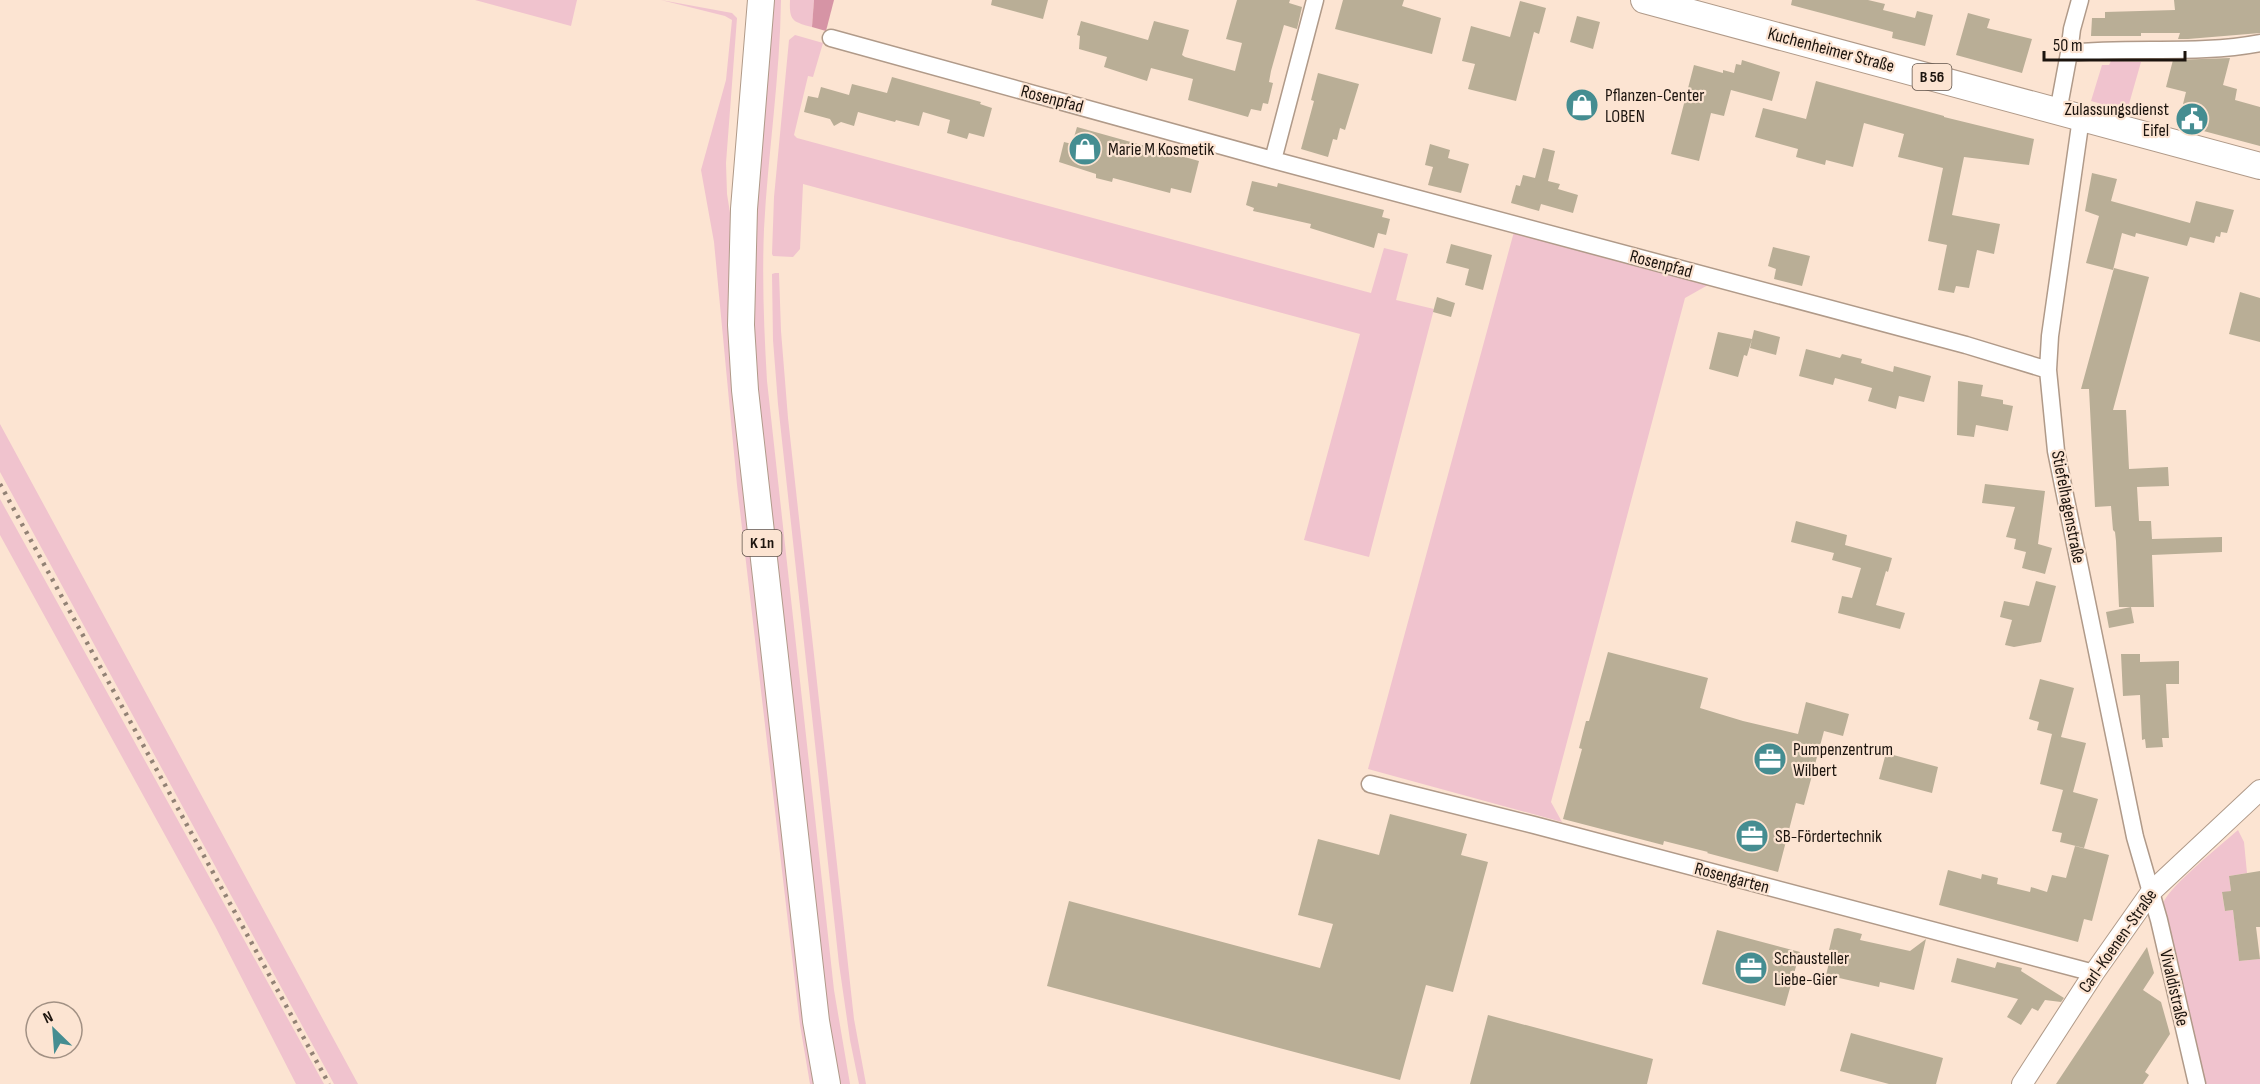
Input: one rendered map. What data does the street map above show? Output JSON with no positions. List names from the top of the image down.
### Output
{
  "streets": {
    "main road": ["Kuchenheimer Straße", "B 56", "K 1n"],
    "street": [
      "Rosenpfad",
      "Stiefelhagenstraße",
      "Rosengarten",
      "Carl-Koenen-Straße",
      "Vivaldistraße"
    ]
  },
  "crossings": [
    ["Kuchenheimer Straße", "Stiefelhagenstraße"],
    ["Rosenpfad", "Stiefelhagenstraße"],
    ["Stiefelhagenstraße", "Carl-Koenen-Straße"],
    ["Stiefelhagenstraße", "Vivaldistraße"],
    ["Rosengarten", "Carl-Koenen-Straße"],
    ["Carl-Koenen-Straße", "Vivaldistraße"]
  ],
  "places": {
    "shop": ["Pflanzen-Center LOBEN", "Marie M Kosmetik"],
    "public building": ["Zulassungsdienst Eifel"],
    "office": ["Pumpenzentrum Wilbert", "SB-Fördertechnik", "Schausteller Liebe-Gier"]
  },
  "scale_bar": "50 m",
  "north": "top left"
}
